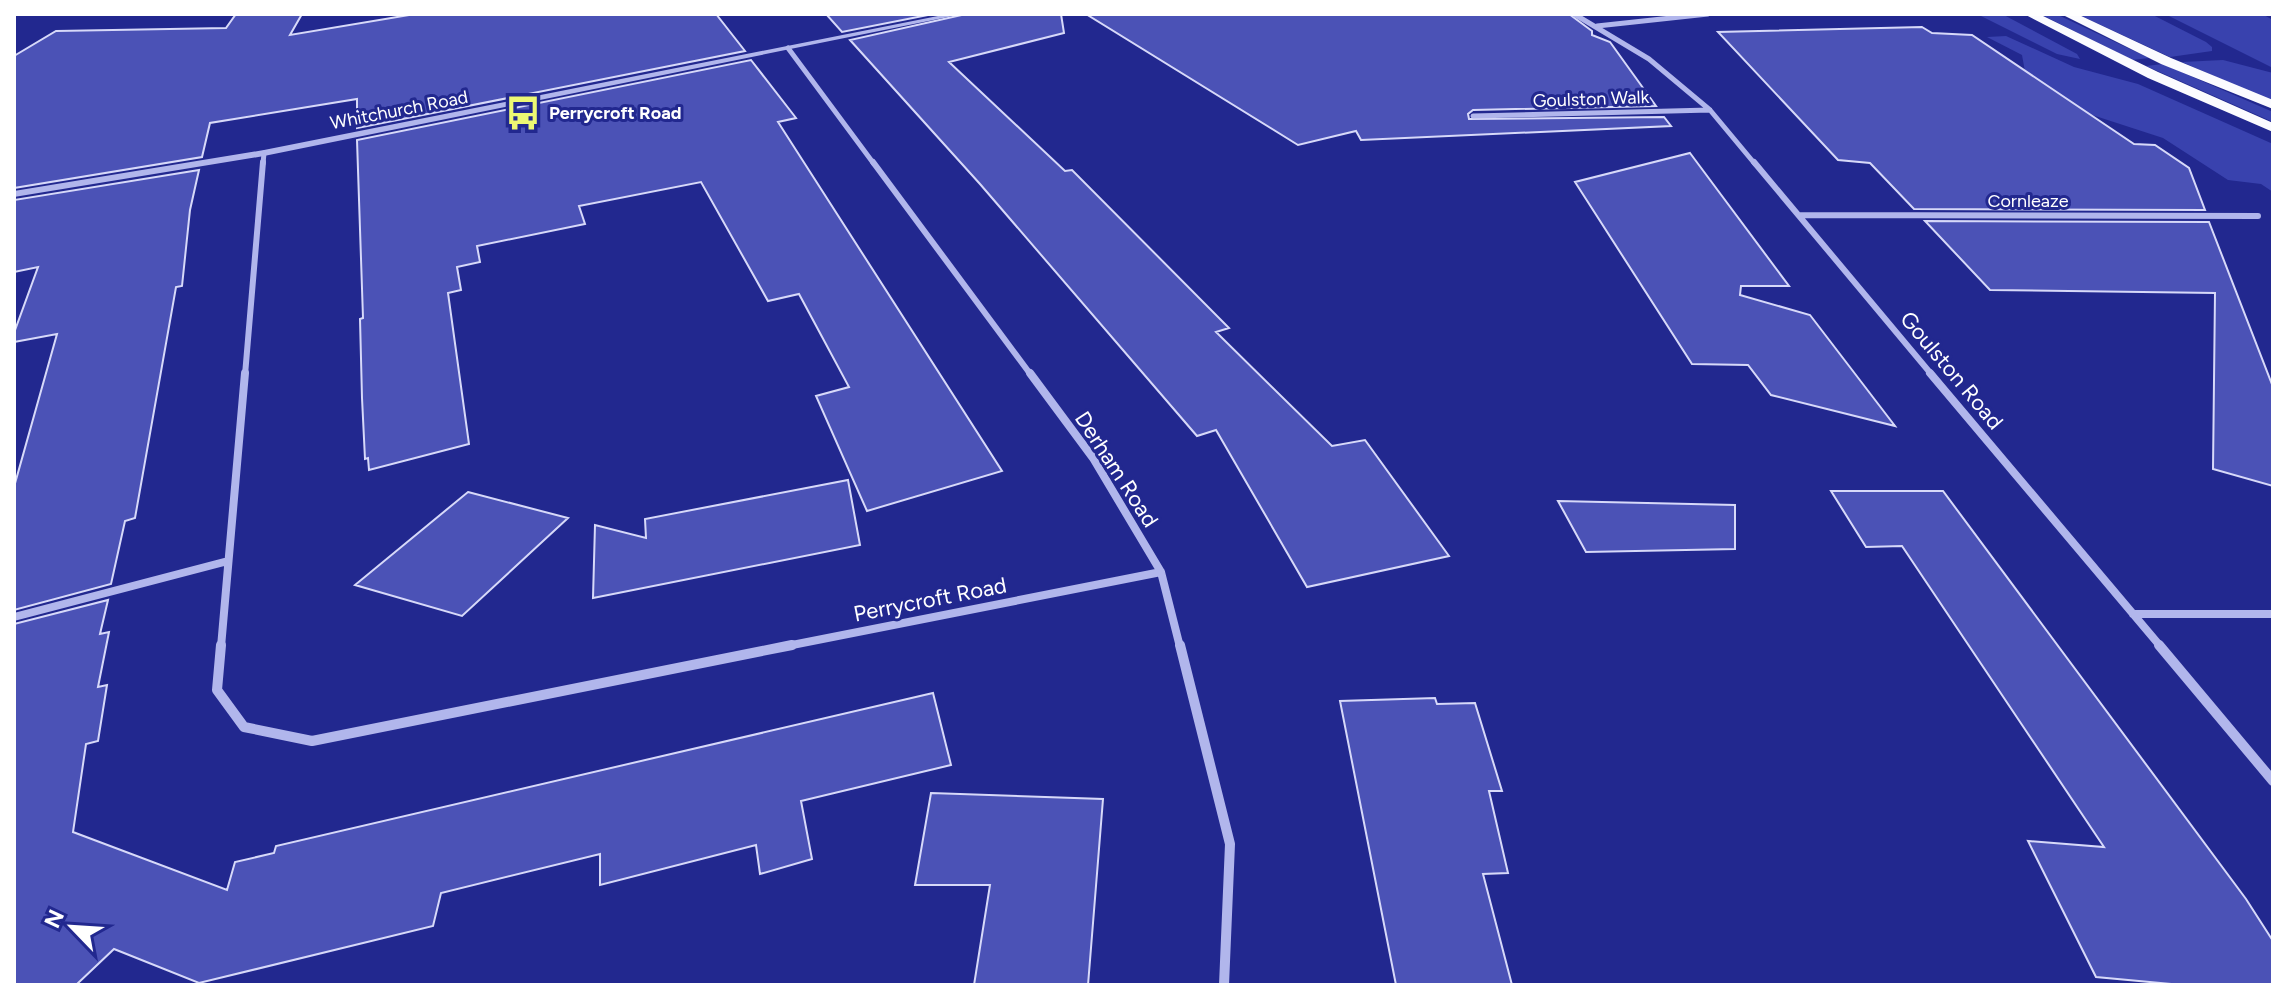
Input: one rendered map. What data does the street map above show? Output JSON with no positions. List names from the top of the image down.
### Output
{
  "streets": {
    "street": [
      "Goulston Walk",
      "Whitchurch Road",
      "Cornleaze",
      "Goulston Road",
      "Derham Road",
      "Perrycroft Road"
    ]
  },
  "crossings": [
    ["Goulston Walk", "Goulston Road"],
    ["Whitchurch Road", "Derham Road"],
    ["Whitchurch Road", "Perrycroft Road"],
    ["Cornleaze", "Goulston Road"],
    ["Derham Road", "Perrycroft Road"]
  ],
  "places": {
    "bus stop": ["Perrycroft Road"]
  },
  "north": "top left"
}
